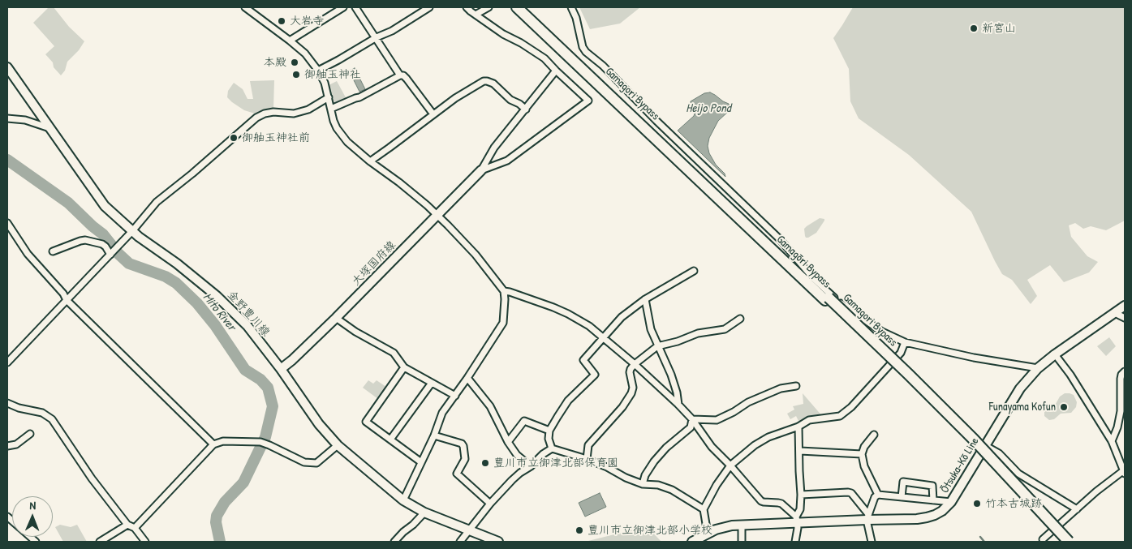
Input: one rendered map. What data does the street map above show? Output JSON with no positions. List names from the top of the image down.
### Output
{
  "streets": {
    "highway": ["Gamagori Bypass", "Gamagōri Bypass"],
    "main road": ["大塚国府線", "金野豊川線", "Ōtsuka-Kō Line"]
  },
  "crossings": [
    ["Gamagori Bypass", "Gamagōri Bypass"],
    ["大塚国府線", "金野豊川線"]
  ],
  "water": ["Heijo Pond", "Mito River"],
  "places": [
    "大岩寺",
    "新宮山",
    "本殿",
    "御舳玉神社",
    "御舳玉神社前",
    "Funayama Kofun",
    "豊川市立御津北部保育園",
    "竹本古城跡",
    "豊川市立御津北部小学校"
  ],
  "north": "top"
}
